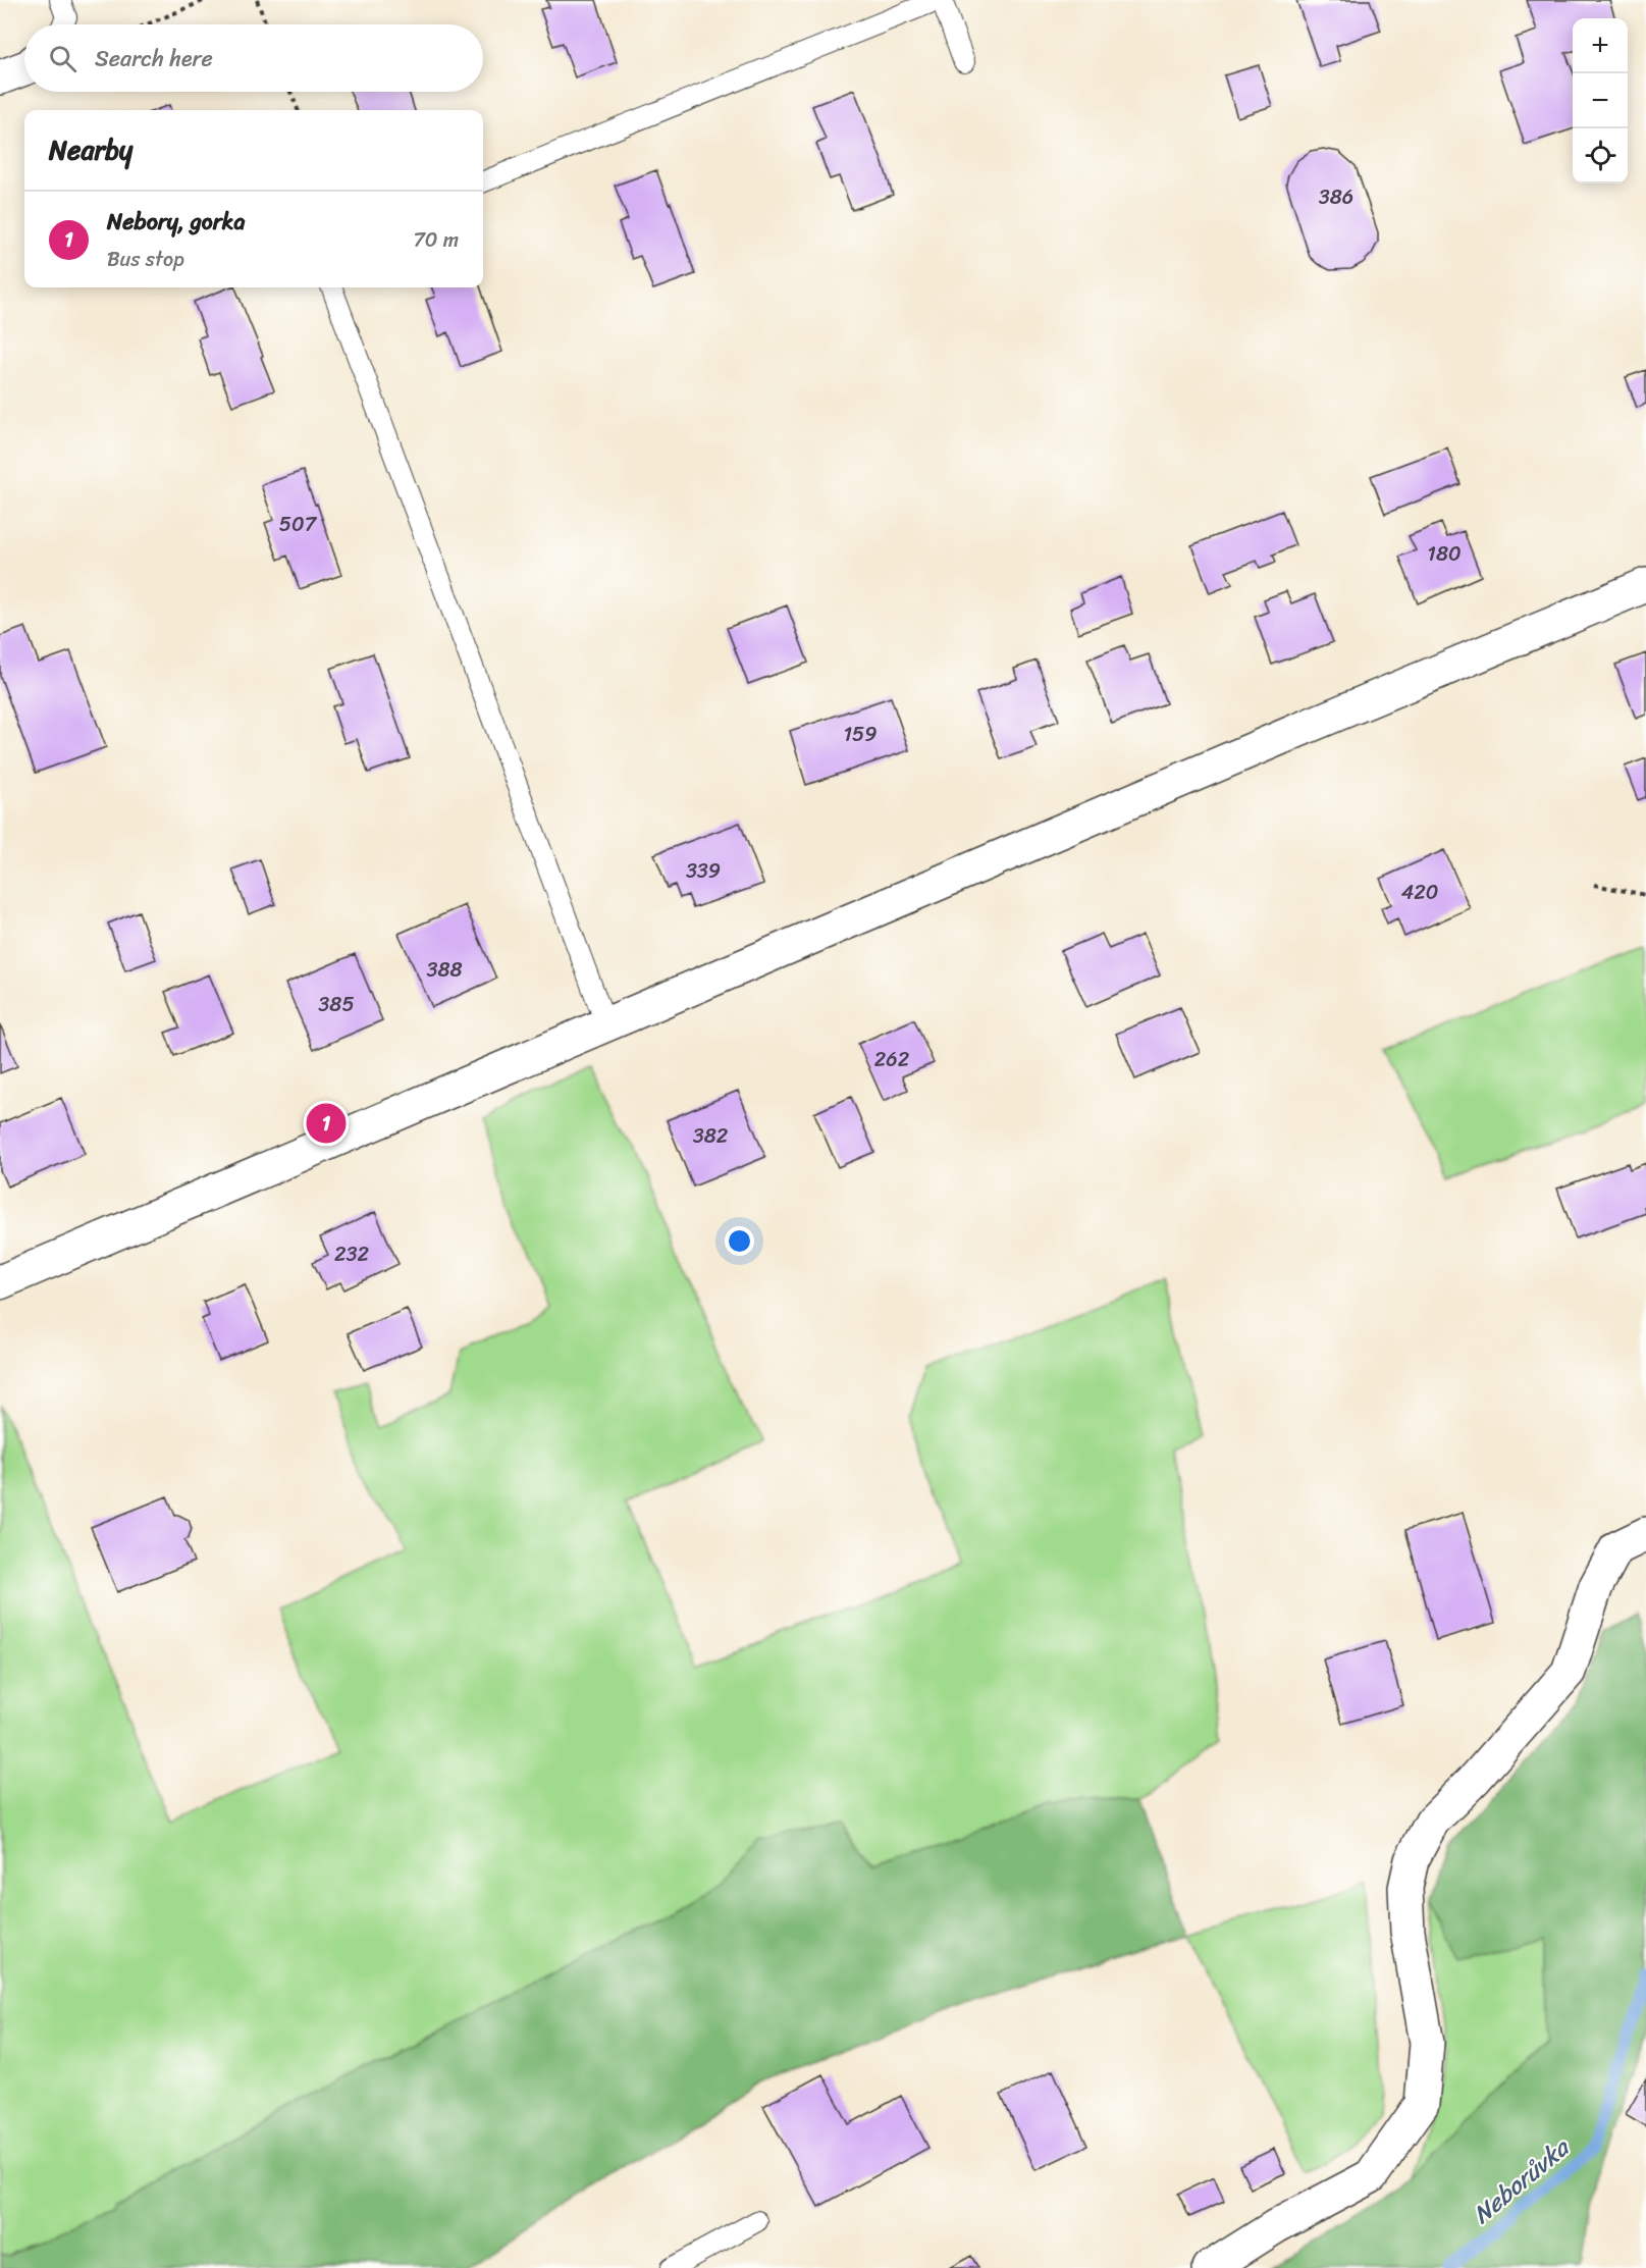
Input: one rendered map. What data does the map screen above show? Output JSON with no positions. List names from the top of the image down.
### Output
{
  "water": ["Neborůvka"],
  "house_numbers": [
    "386",
    "507",
    "180",
    "159",
    "339",
    "420",
    "388",
    "385",
    "262",
    "382",
    "232"
  ],
  "page": {
    "map_buttons": ["+", "−"],
    "search": "Search here",
    "heading": "Nearby",
    "list": [
      {
        "mark": "1",
        "name": "Nebory, gorka",
        "note": "Bus stop",
        "value": "70 m"
      }
    ],
    "pins": "1"
  }
}
